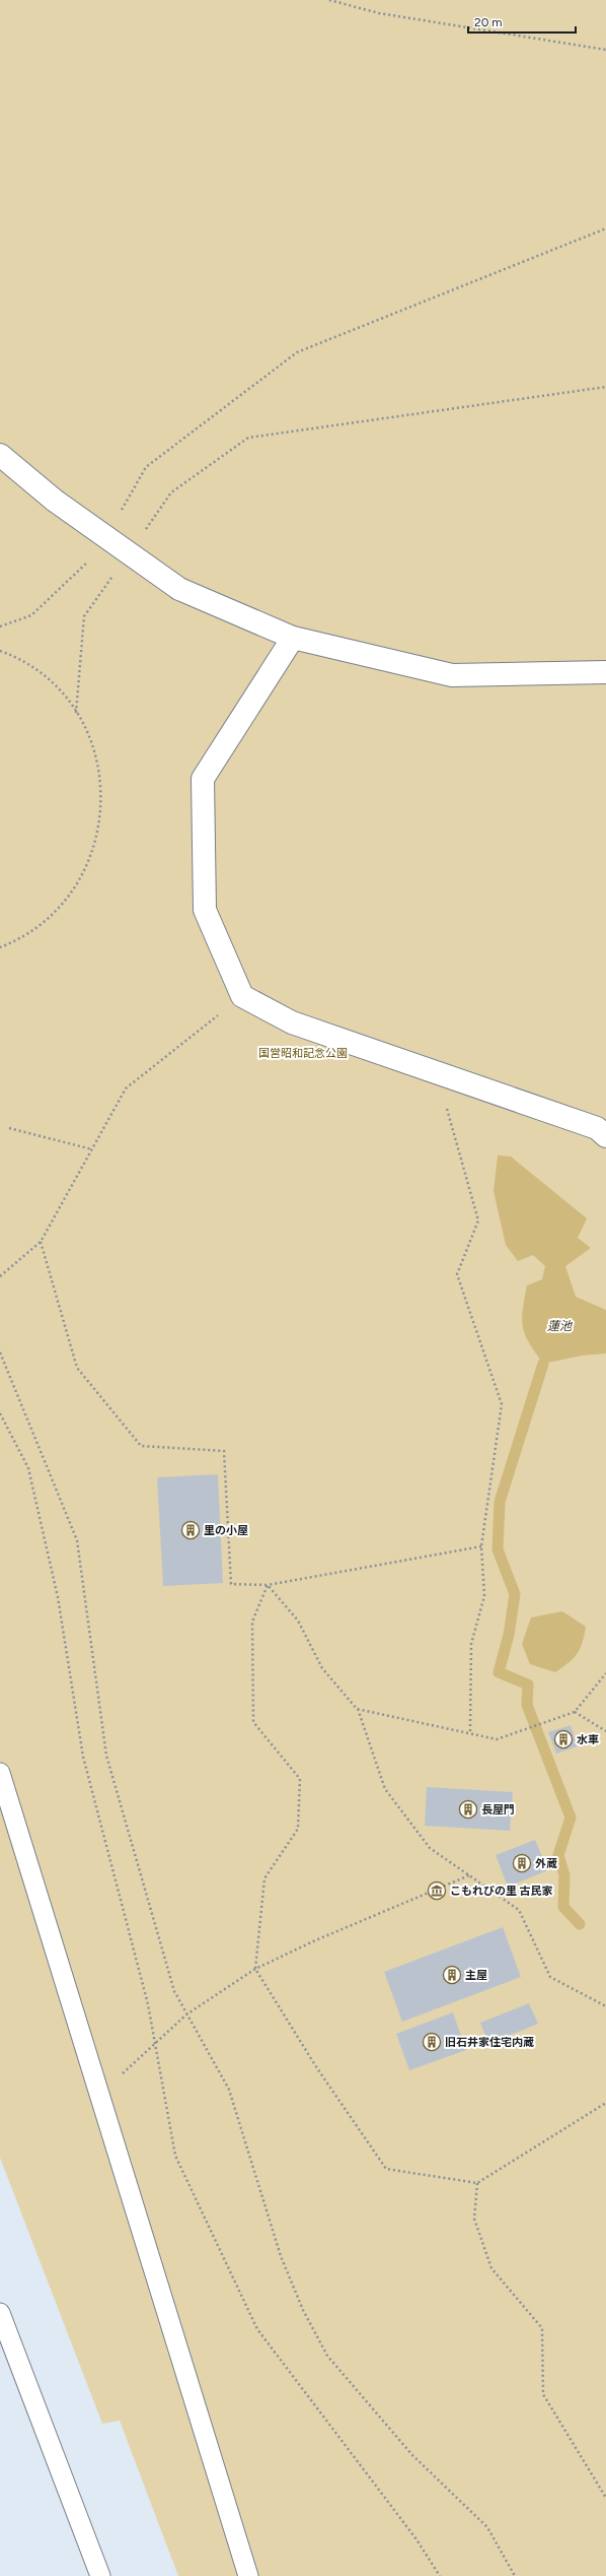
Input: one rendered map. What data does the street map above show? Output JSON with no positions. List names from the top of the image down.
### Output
{
  "water": ["蓮池"],
  "parks": ["国営昭和記念公園"],
  "places": {
    "building": [
      "里の小屋",
      "水車",
      "長屋門",
      "外蔵",
      "主屋",
      "旧石井家住宅内蔵"
    ],
    "museum": ["こもれびの里 古民家"]
  },
  "scale_bar": "20 m"
}
